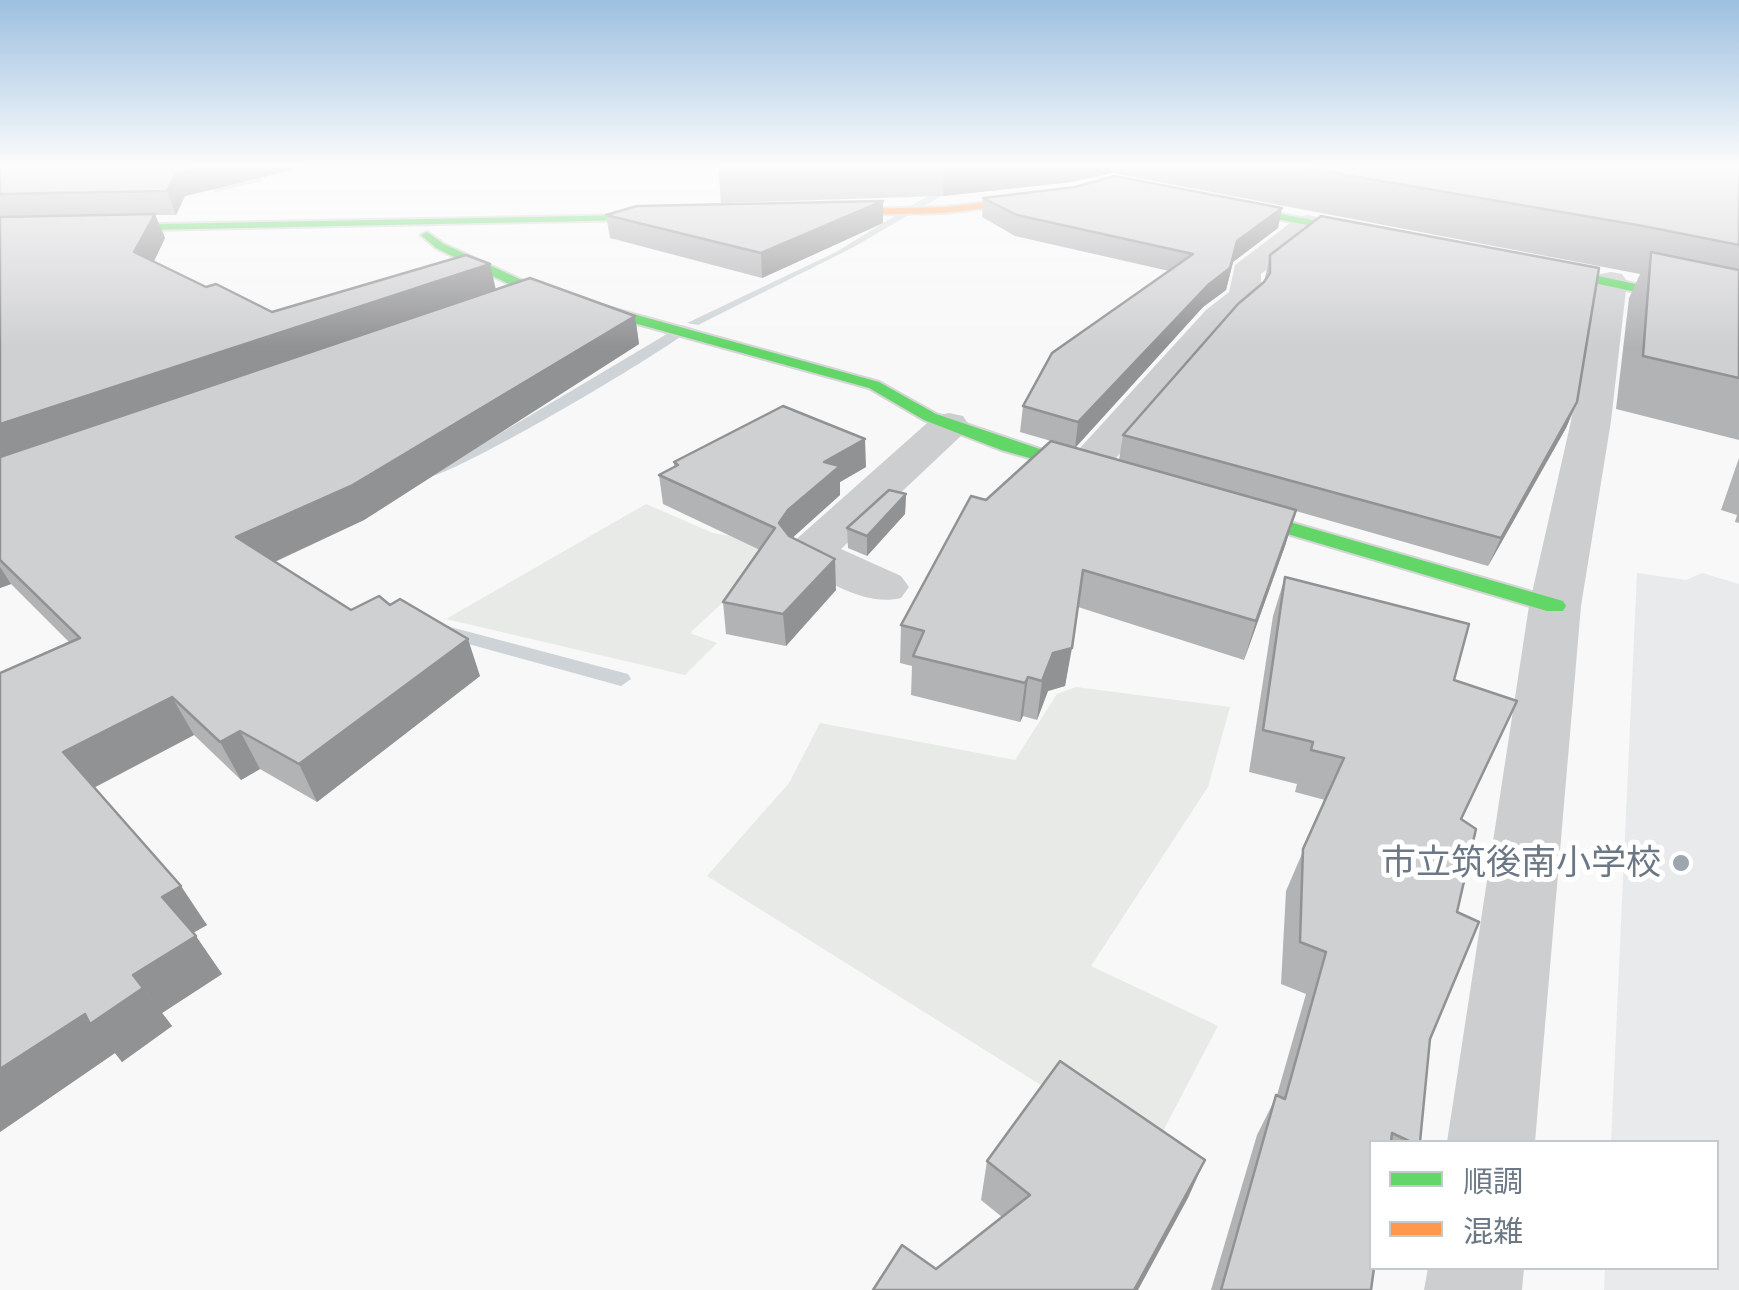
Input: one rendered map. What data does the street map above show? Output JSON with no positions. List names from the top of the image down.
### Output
{
  "places": ["市立筑後南小学校"],
  "legend": ["順調", "混雑"]
}
